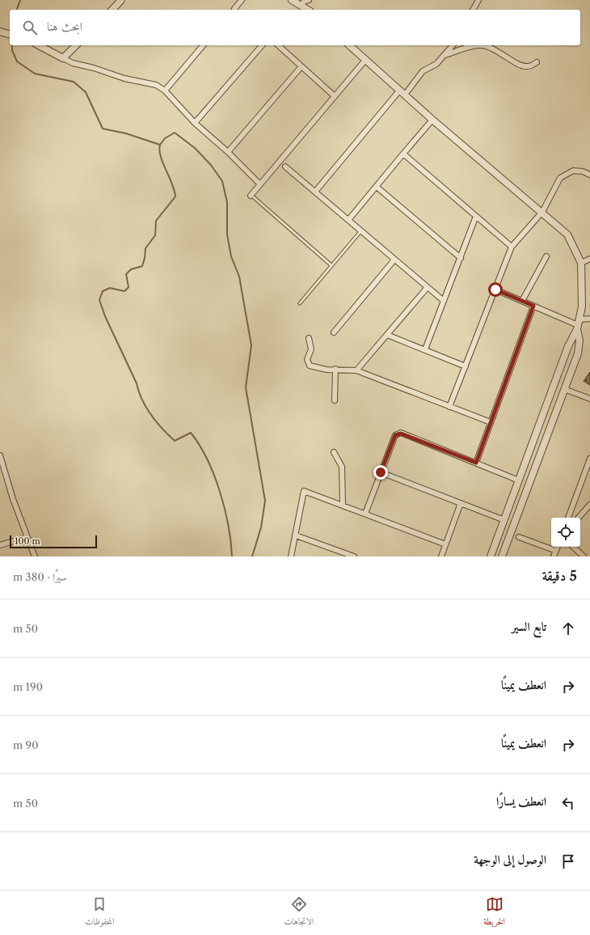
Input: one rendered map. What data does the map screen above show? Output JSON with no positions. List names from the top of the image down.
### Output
{
  "scale_bar": "100 m",
  "page": {
    "search": "ابحث هنا",
    "scale": "100 m",
    "heading": ["5 دقيقة", "سيرًا · 380 m"],
    "list": [
      ["تابع السير", "50 m"],
      ["انعطف يمينًا", "190 m"],
      ["انعطف يمينًا", "90 m"],
      ["انعطف يسارًا", "50 m"],
      "الوصول إلى الوجهة"
    ],
    "nav": ["الخريطة", "الاتجاهات", "المحفوظات"]
  }
}
